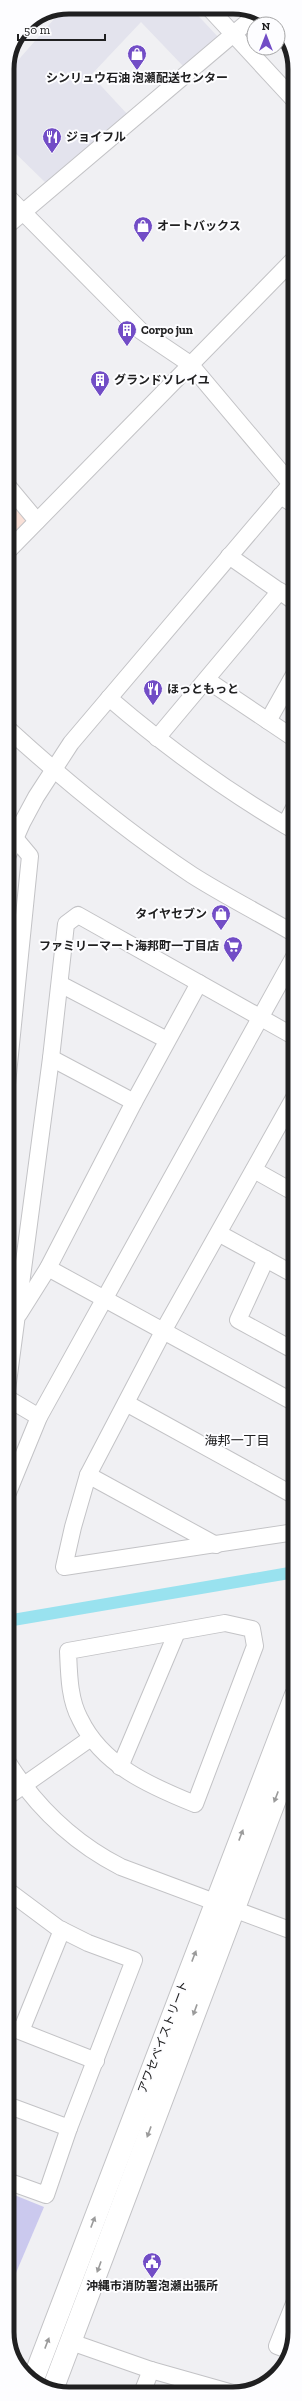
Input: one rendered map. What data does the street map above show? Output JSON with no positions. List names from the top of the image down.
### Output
{
  "streets": {
    "main road": ["アワセベイストリート"]
  },
  "districts": ["海邦一丁目"],
  "places": {
    "shop": ["シンリュウ石油 泡瀬配送センター", "オートバックス", "タイヤセブン"],
    "restaurant": ["ジョイフル", "ほっともっと"],
    "building": ["Corpo jun", "グランドソレイユ"],
    "supermarket": ["ファミリーマート海邦町一丁目店"],
    "public building": ["沖縄市消防署泡瀬出張所"]
  },
  "scale_bar": "50 m",
  "north": "top"
}
